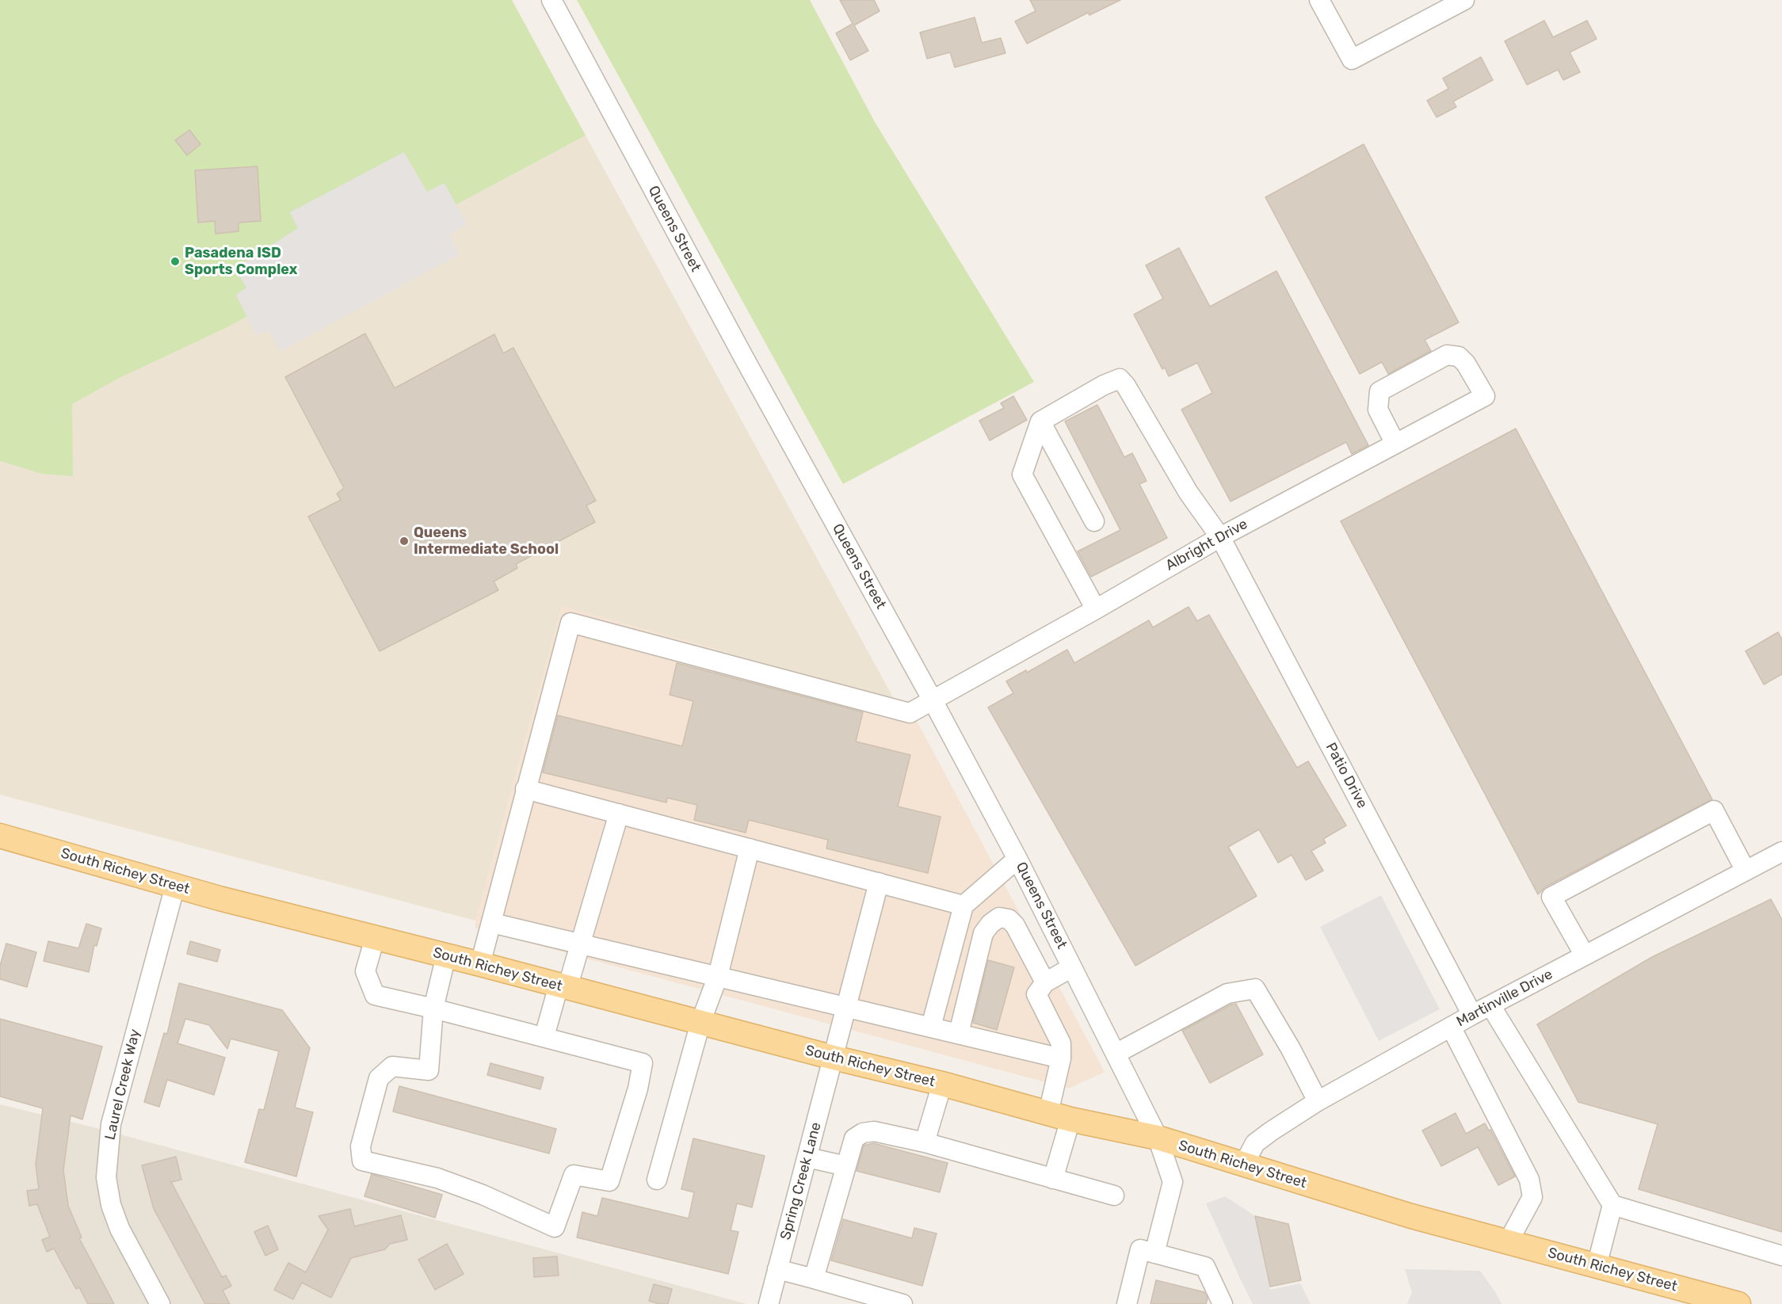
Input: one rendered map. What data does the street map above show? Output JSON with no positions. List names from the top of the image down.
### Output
{
  "streets": {
    "main road": ["South Richey Street"],
    "street": [
      "Queens Street",
      "Albright Drive",
      "Patio Drive",
      "Martinville Drive",
      "Laurel Creek Way",
      "Spring Creek Lane"
    ]
  },
  "crossings": [
    ["Queens Street", "Albright Drive"],
    ["Queens Street", "South Richey Street"],
    ["Albright Drive", "Patio Drive"],
    ["Patio Drive", "Martinville Drive"],
    ["South Richey Street", "Martinville Drive"],
    ["South Richey Street", "Laurel Creek Way"],
    ["South Richey Street", "Spring Creek Lane"]
  ],
  "places": ["Pasadena ISD Sports Complex", "Queens Intermediate School"]
}
